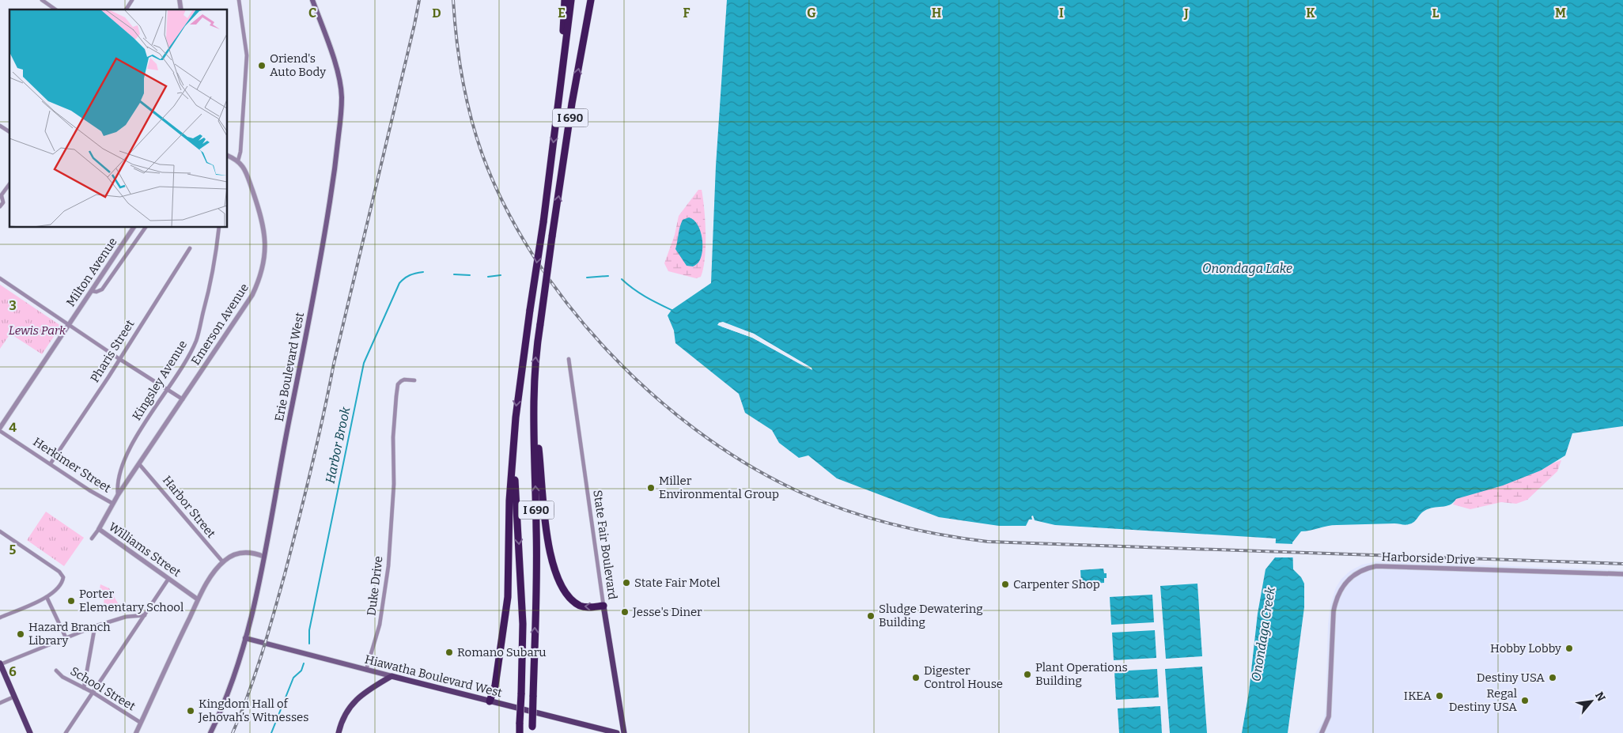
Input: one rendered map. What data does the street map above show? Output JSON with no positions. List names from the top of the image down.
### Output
{
  "streets": {
    "highway": ["I 690"],
    "main road": ["Erie Boulevard West", "State Fair Boulevard", "Hiawatha Boulevard West"],
    "street": [
      "Milton Avenue",
      "Emerson Avenue",
      "Pharis Street",
      "Kingsley Avenue",
      "Herkimer Street",
      "Harbor Street",
      "Williams Street",
      "Harborside Drive",
      "Duke Drive",
      "School Street"
    ]
  },
  "crossings": [
    ["Emerson Avenue", "Kingsley Avenue"],
    ["Emerson Avenue", "Herkimer Street"],
    ["Emerson Avenue", "Harbor Street"],
    ["Emerson Avenue", "Williams Street"],
    ["Pharis Street", "Herkimer Street"],
    ["Erie Boulevard West", "Hiawatha Boulevard West"],
    ["Duke Drive", "Hiawatha Boulevard West"]
  ],
  "water": ["Onondaga Lake", "Harbor Brook", "Onondaga Creek"],
  "parks": ["Lewis Park"],
  "places": [
    "Oriend's Auto Body",
    "Miller Environmental Group",
    "State Fair Motel",
    "Carpenter Shop",
    "Porter Elementary School",
    "Jesse's Diner",
    "Sludge Dewatering Building",
    "Hazard Branch Library",
    "Hobby Lobby",
    "Romano Subaru",
    "Plant Operations Building",
    "Digester Control House",
    "Destiny USA",
    "IKEA",
    "Regal Destiny USA",
    "Kingdom Hall of Jehovah’s Witnesses"
  ],
  "north": "top right",
  "grid": {
    "columns": [
      "C",
      "D",
      "E",
      "F",
      "G",
      "H",
      "I",
      "J",
      "K",
      "L",
      "M"
    ],
    "rows": [
      "3",
      "4",
      "5",
      "6"
    ]
  }
}
